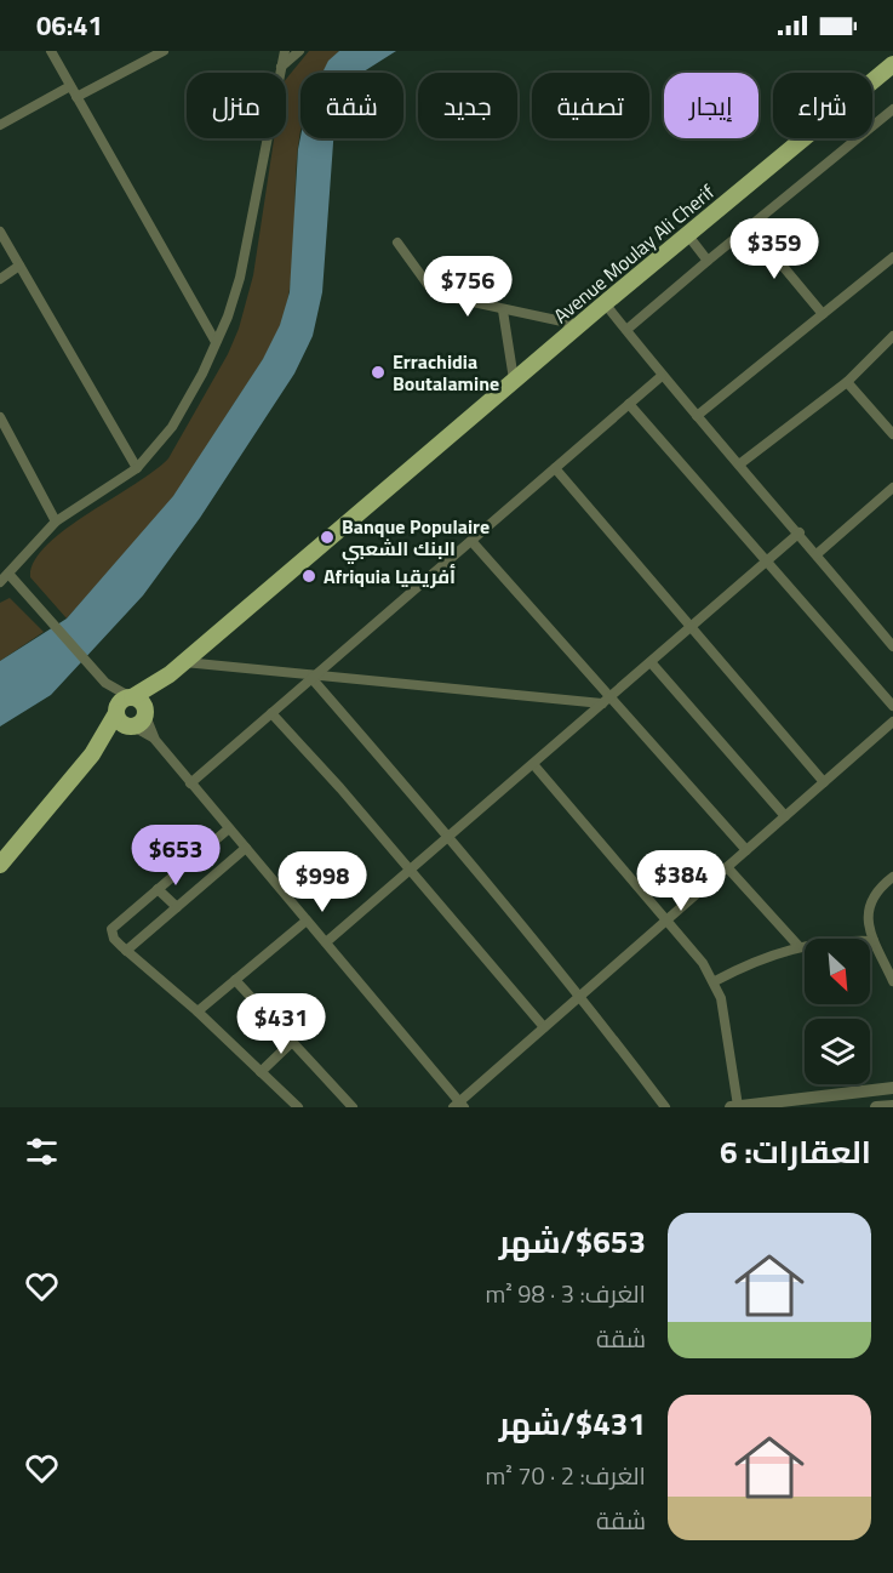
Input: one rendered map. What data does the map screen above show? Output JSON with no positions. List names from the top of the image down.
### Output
{
  "streets": {
    "main road": ["Avenue Moulay Ali Cherif"]
  },
  "places": ["Errachidia Boutalamine", "Banque Populaire البنك الشعبي", "Afriquia أفريقيا"],
  "north": "bottom right",
  "page": {
    "status": "06:41",
    "chip": [
      "شراء",
      "إيجار",
      "تصفية",
      "جديد",
      "شقة",
      "منزل"
    ],
    "price": [
      "$359",
      "$756",
      "$653",
      "$384",
      "$998",
      "$431"
    ],
    "heading": "العقارات: 6",
    "list": [
      {
        "name": "$653/شهر",
        "note": "الغرف: 3 · 98 m² · شقة"
      },
      {
        "name": "$431/شهر",
        "note": "الغرف: 2 · 70 m² · شقة"
      }
    ]
  }
}
